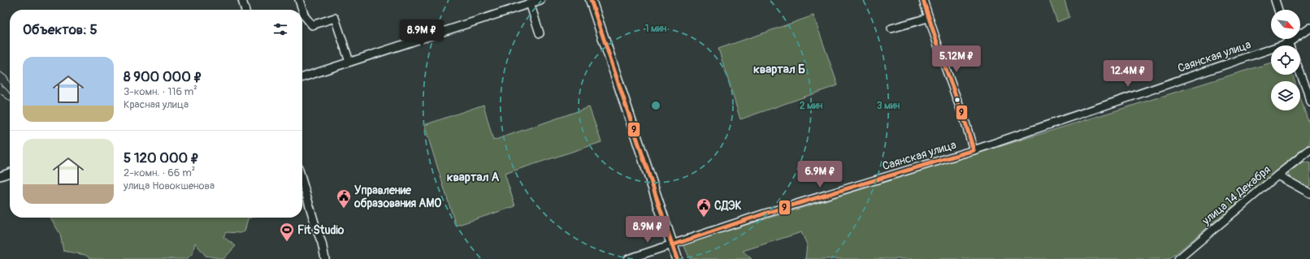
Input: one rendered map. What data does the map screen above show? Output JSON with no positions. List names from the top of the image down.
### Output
{
  "streets": {
    "street": ["Саянская улица", "улица 14 Декабря"]
  },
  "districts": ["квартал Б", "квартал А"],
  "places": {
    "public building": ["Управление образования АМО", "СДЭК"],
    "sports": ["Fit Studio"]
  },
  "lines": ["transit line 9"],
  "north": "bottom right",
  "page": {
    "heading": "Объектов: 5",
    "price": [
      "8.9M ₽",
      "5.12M ₽",
      "12.4M ₽",
      "6.9M ₽",
      "8.9M ₽"
    ],
    "list": [
      {
        "name": "8 900 000 ₽",
        "note": "3-комн. · 116 m² · Красная улица"
      },
      {
        "name": "5 120 000 ₽",
        "note": "2-комн. · 66 m² · улица Новокшенова"
      }
    ]
  },
  "rings": ["1 мин", "2 мин", "3 мин"]
}
